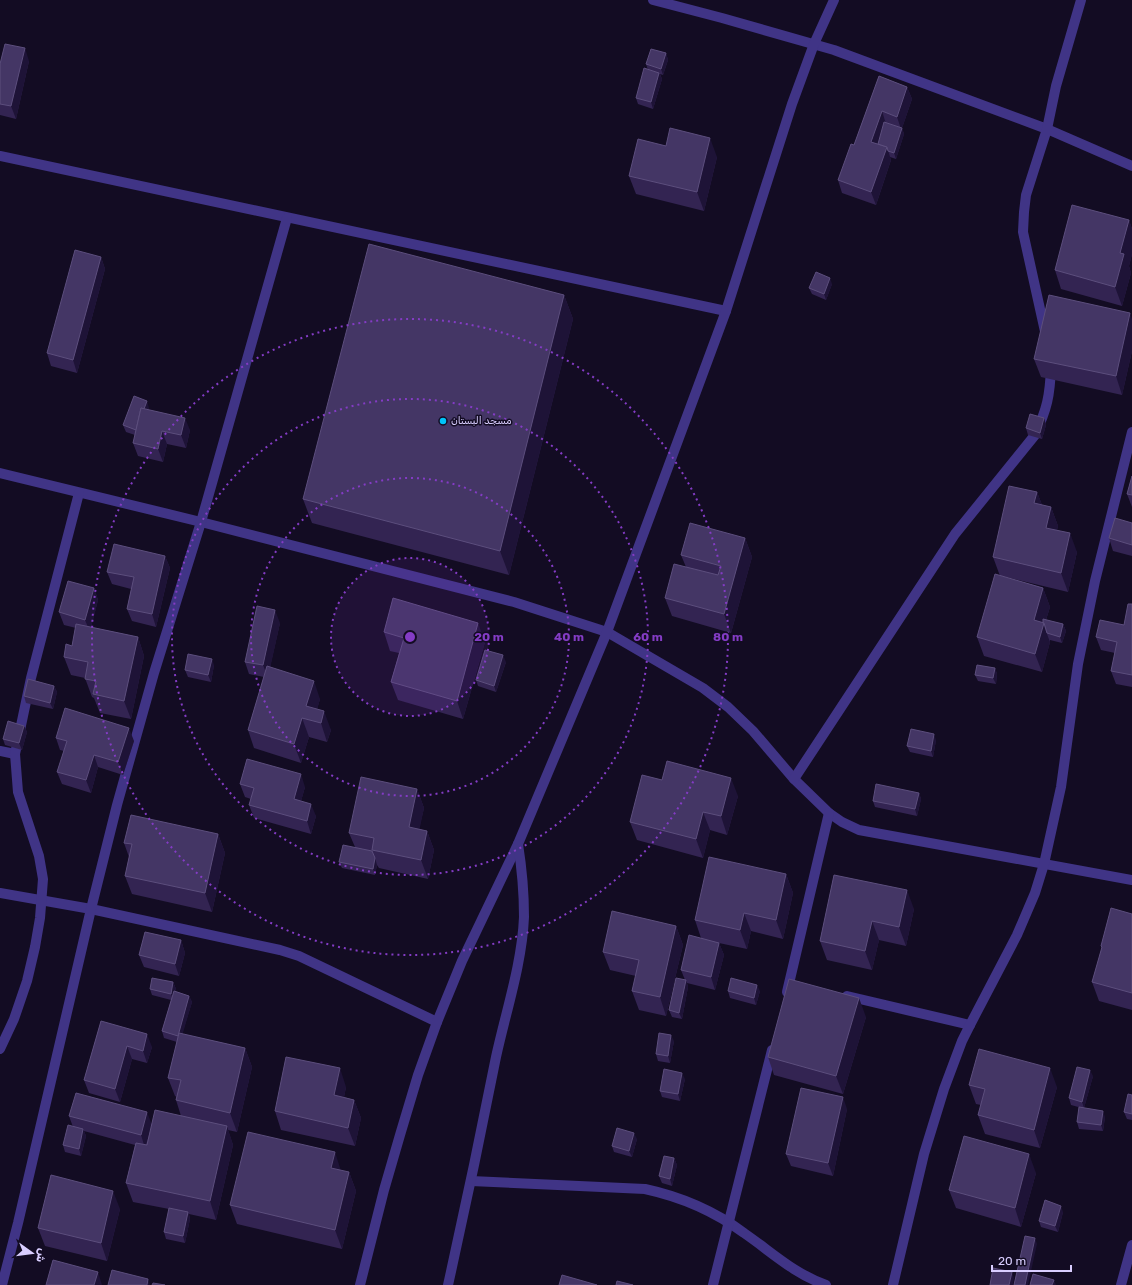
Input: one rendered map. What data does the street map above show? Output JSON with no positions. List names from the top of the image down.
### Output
{
  "places": ["مسجد البستان"],
  "scale_bar": "20 m",
  "north": "right",
  "rings": [
    "20 m",
    "40 m",
    "60 m",
    "80 m"
  ]
}
